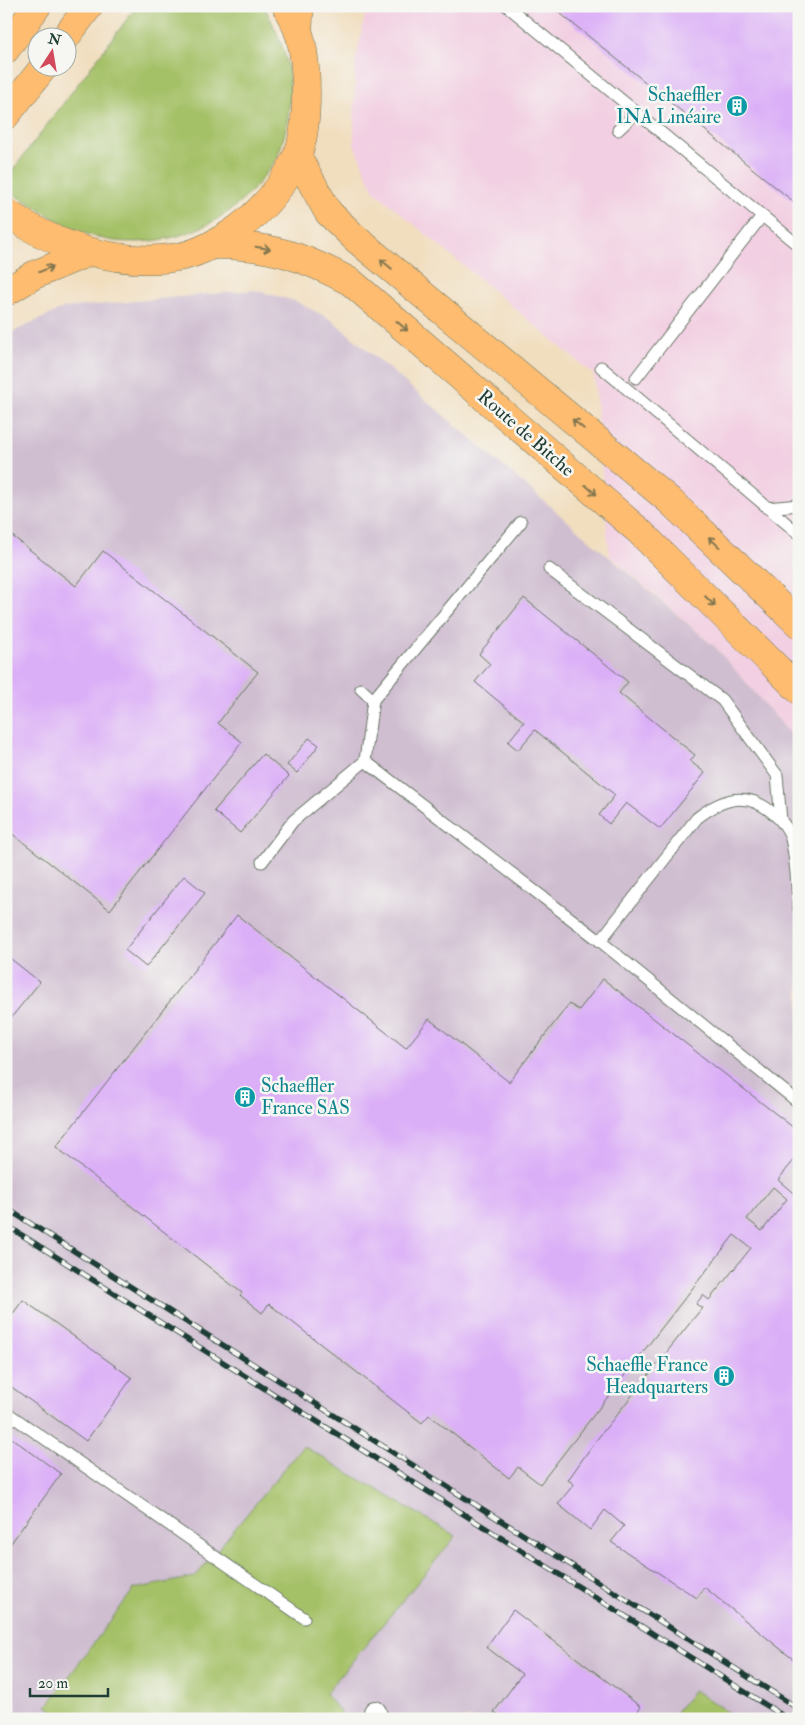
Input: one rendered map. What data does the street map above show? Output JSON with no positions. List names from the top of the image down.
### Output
{
  "streets": {
    "main road": ["Route de Bitche"]
  },
  "places": {
    "building": ["Schaeffler INA Linéaire", "Schaeffler France SAS", "Schaeffle France Headquarters"]
  },
  "scale_bar": "20 m",
  "north": "top"
}
